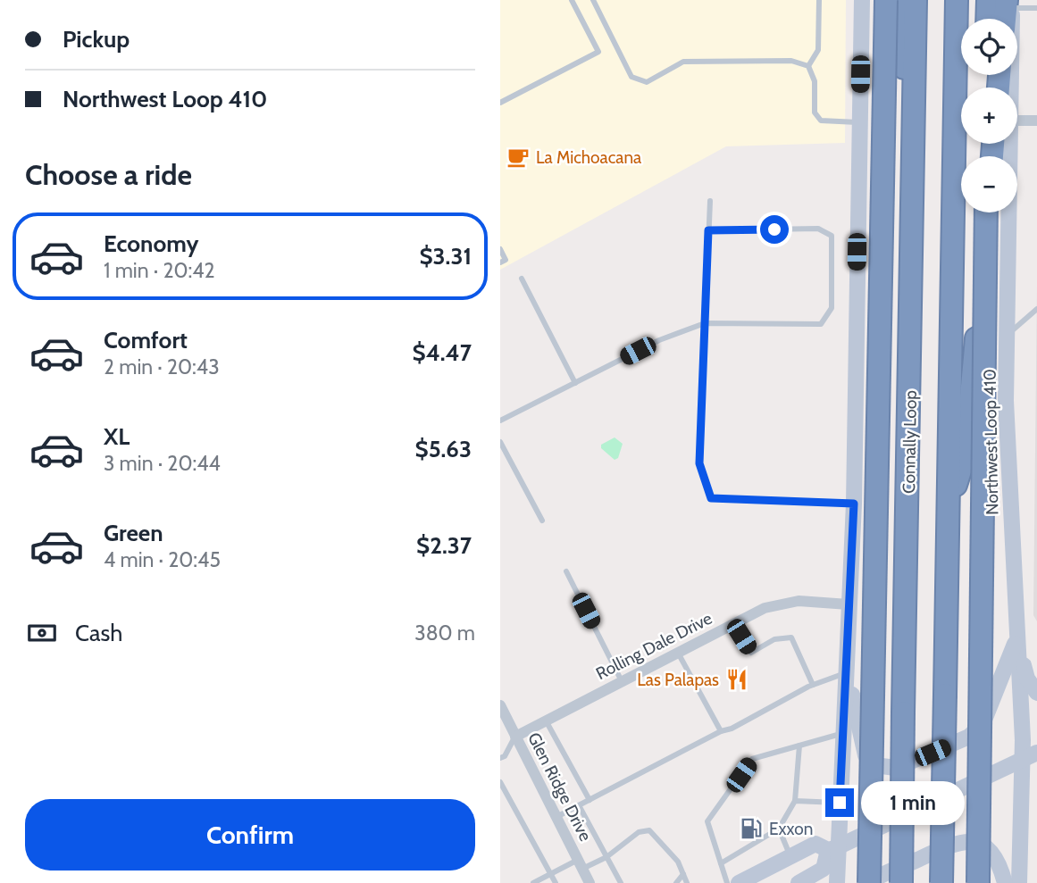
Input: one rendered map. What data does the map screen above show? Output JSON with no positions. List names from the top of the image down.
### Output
{
  "streets": {
    "highway": ["Connally Loop"],
    "main road": ["Northwest Loop 410"],
    "street": ["Rolling Dale Drive", "Glen Ridge Drive"]
  },
  "crossings": [
    ["Rolling Dale Drive", "Glen Ridge Drive"]
  ],
  "places": {
    "cafe": ["La Michoacana"],
    "restaurant": ["Las Palapas"],
    "fuel station": ["Exxon"]
  },
  "page": {
    "banner": ["Pickup", "Northwest Loop 410"],
    "map_buttons": ["+", "−"],
    "heading": "Choose a ride",
    "list": [
      {
        "name": "Economy",
        "note": "1 min · 20:42",
        "value": "$3.31"
      },
      {
        "name": "Comfort",
        "note": "2 min · 20:43",
        "value": "$4.47"
      },
      {
        "name": "XL",
        "note": "3 min · 20:44",
        "value": "$5.63"
      },
      {
        "name": "Green",
        "note": "4 min · 20:45",
        "value": "$2.37"
      }
    ],
    "pay": ["Cash", "380 m"],
    "bubble": "1 min",
    "buttons": "Confirm"
  }
}
